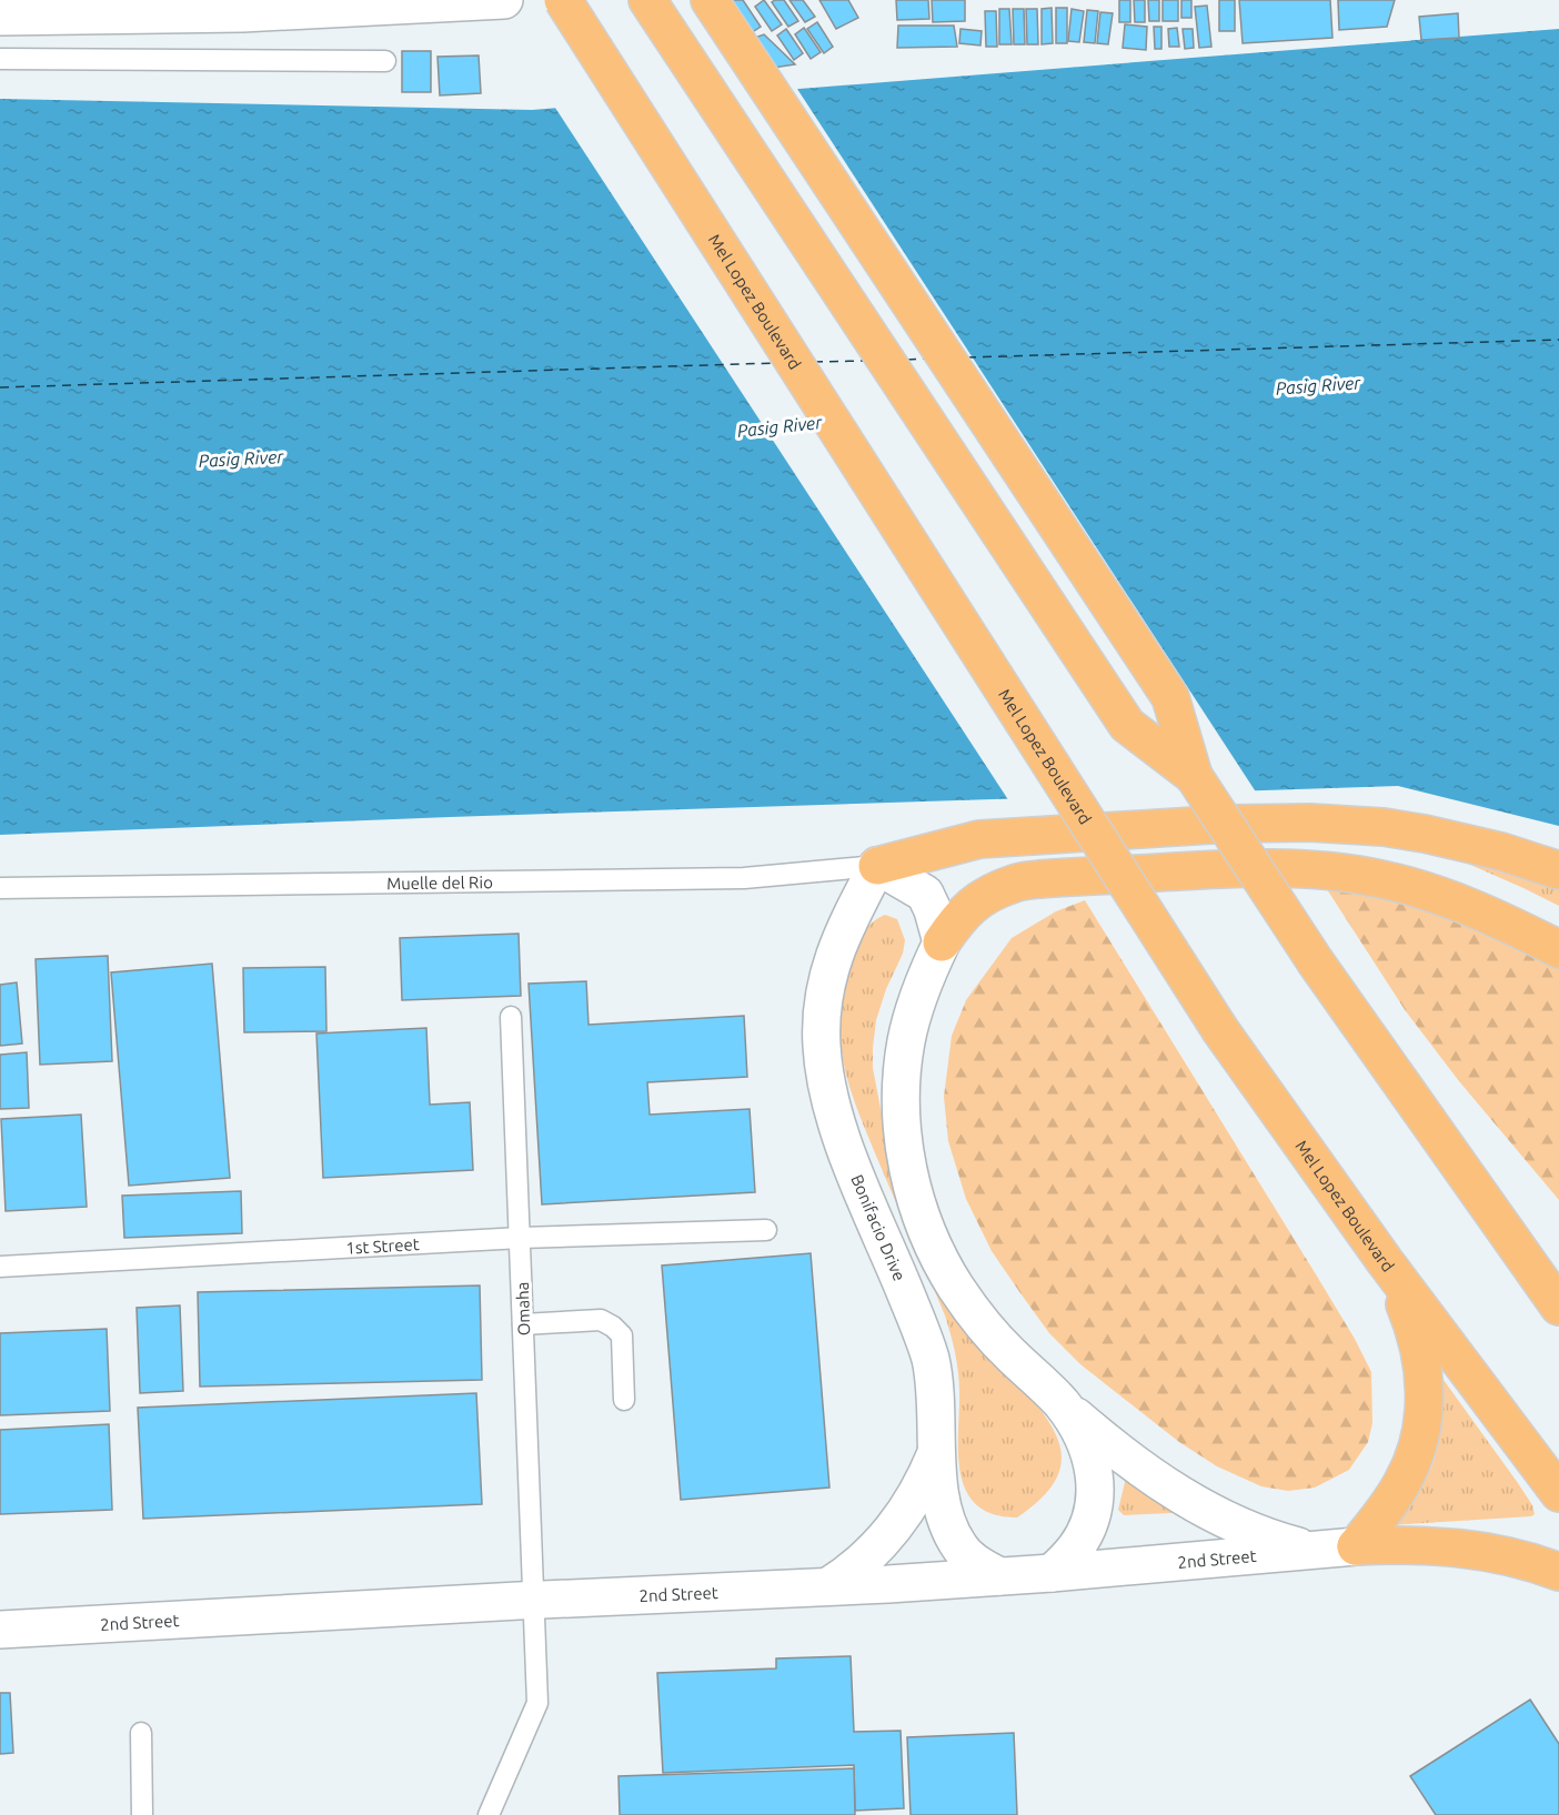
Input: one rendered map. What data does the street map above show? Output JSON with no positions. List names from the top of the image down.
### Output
{
  "streets": {
    "highway": ["Mel Lopez Boulevard"],
    "street": ["Bonifacio Drive", "2nd Street"],
    "lane": ["Muelle del Rio", "1st Street", "Omaha"]
  },
  "crossings": [
    ["Muelle del Rio", "Bonifacio Drive"],
    ["Bonifacio Drive", "2nd Street"],
    ["1st Street", "Omaha"],
    ["Omaha", "2nd Street"]
  ],
  "water": ["Pasig River"]
}
